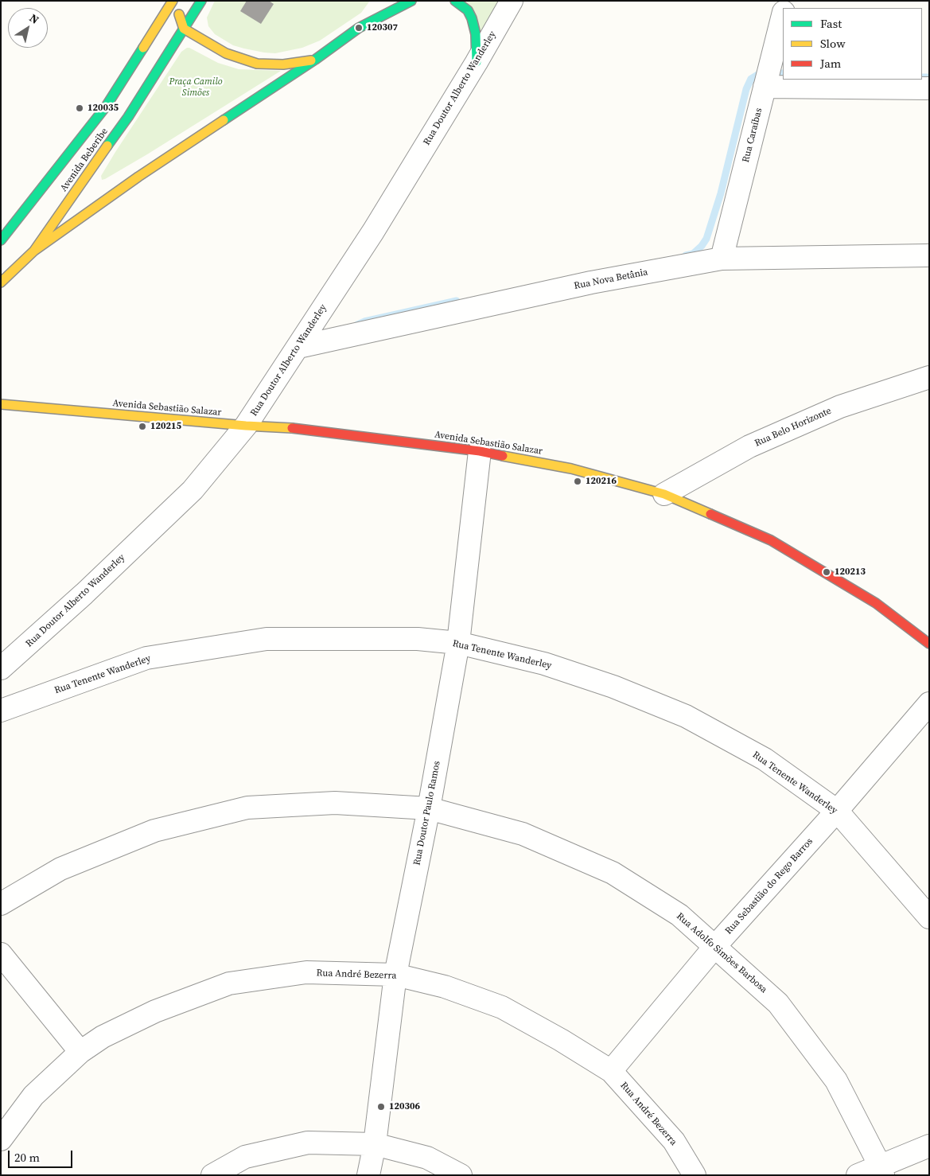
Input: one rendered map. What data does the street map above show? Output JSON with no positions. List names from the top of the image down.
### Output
{
  "streets": {
    "main road": ["Avenida Beberibe", "Avenida Sebastião Salazar"],
    "street": [
      "Rua Doutor Alberto Wanderley",
      "Rua Caraíbas",
      "Rua Nova Betânia",
      "Rua Belo Horizonte",
      "Rua Tenente Wanderley",
      "Rua Doutor Paulo Ramos",
      "Rua Sebastião do Rego Barros",
      "Rua Adolfo Simões Barbosa",
      "Rua André Bezerra"
    ]
  },
  "crossings": [
    ["Rua Doutor Alberto Wanderley", "Rua Nova Betânia"],
    ["Rua Doutor Alberto Wanderley", "Avenida Sebastião Salazar"],
    ["Rua Caraíbas", "Rua Nova Betânia"],
    ["Avenida Sebastião Salazar", "Rua Belo Horizonte"],
    ["Avenida Sebastião Salazar", "Rua Doutor Paulo Ramos"],
    ["Rua Tenente Wanderley", "Rua Doutor Paulo Ramos"],
    ["Rua Tenente Wanderley", "Rua Sebastião do Rego Barros"],
    ["Rua Doutor Paulo Ramos", "Rua Adolfo Simões Barbosa"],
    ["Rua Doutor Paulo Ramos", "Rua André Bezerra"],
    ["Rua Sebastião do Rego Barros", "Rua Adolfo Simões Barbosa"],
    ["Rua Sebastião do Rego Barros", "Rua André Bezerra"]
  ],
  "parks": ["Praça Camilo Simões"],
  "places": [
    "120307",
    "120035",
    "120215",
    "120216",
    "120213",
    "120306"
  ],
  "legend": ["Fast", "Slow", "Jam"],
  "scale_bar": "20 m",
  "north": "top right"
}
